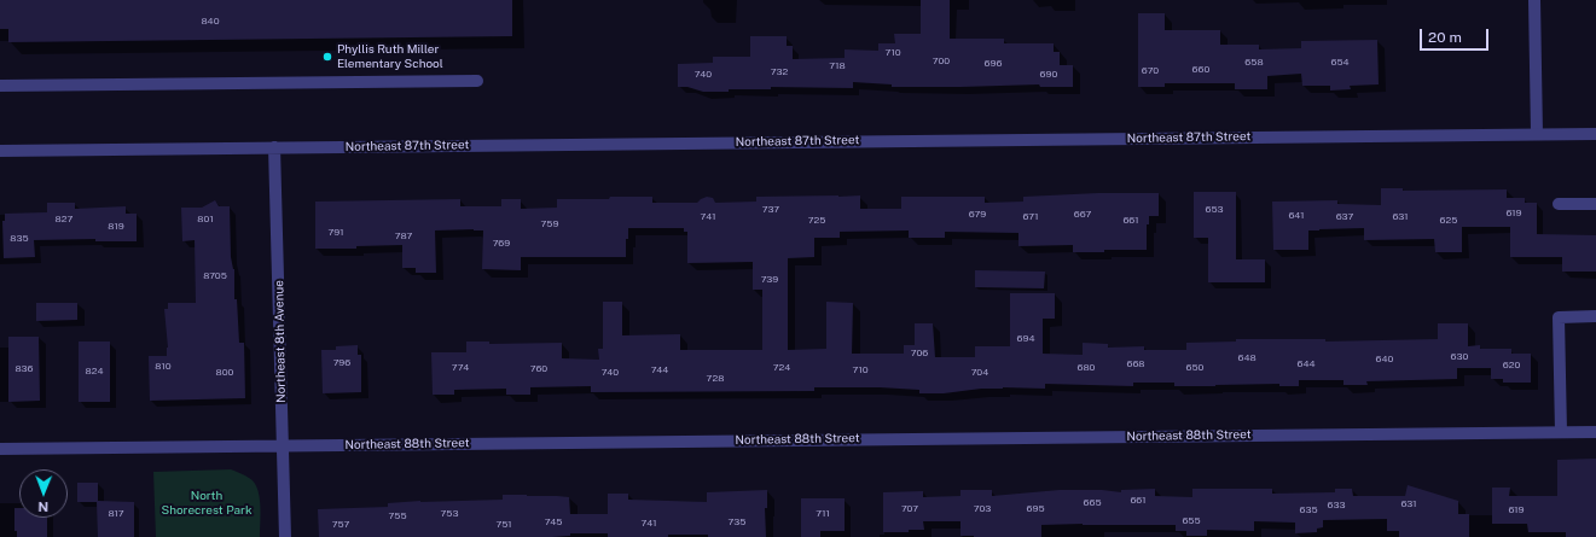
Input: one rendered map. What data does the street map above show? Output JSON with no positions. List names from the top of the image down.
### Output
{
  "streets": {
    "street": ["Northeast 87th Street", "Northeast 8th Avenue", "Northeast 88th Street"]
  },
  "crossings": [
    ["Northeast 87th Street", "Northeast 8th Avenue"],
    ["Northeast 8th Avenue", "Northeast 88th Street"]
  ],
  "parks": ["North Shorecrest Park"],
  "places": ["Phyllis Ruth Miller Elementary School"],
  "house_numbers": [
    "840",
    "710",
    "700",
    "658",
    "654",
    "696",
    "718",
    "660",
    "670",
    "732",
    "740",
    "690",
    "737",
    "653",
    "619",
    "679",
    "667",
    "641",
    "741",
    "671",
    "637",
    "631",
    "827",
    "801",
    "725",
    "661",
    "625",
    "759",
    "819",
    "791",
    "787",
    "835",
    "769",
    "8705",
    "739",
    "694",
    "706",
    "630",
    "648",
    "640",
    "796",
    "668",
    "644",
    "620",
    "810",
    "774",
    "724",
    "680",
    "650",
    "836",
    "760",
    "744",
    "710",
    "824",
    "800",
    "740",
    "704",
    "728",
    "661",
    "665",
    "631",
    "633",
    "707",
    "703",
    "695",
    "635",
    "619",
    "817",
    "753",
    "711",
    "755",
    "655",
    "745",
    "735",
    "741",
    "757",
    "751"
  ],
  "scale_bar": "20 m",
  "north": "bottom"
}
